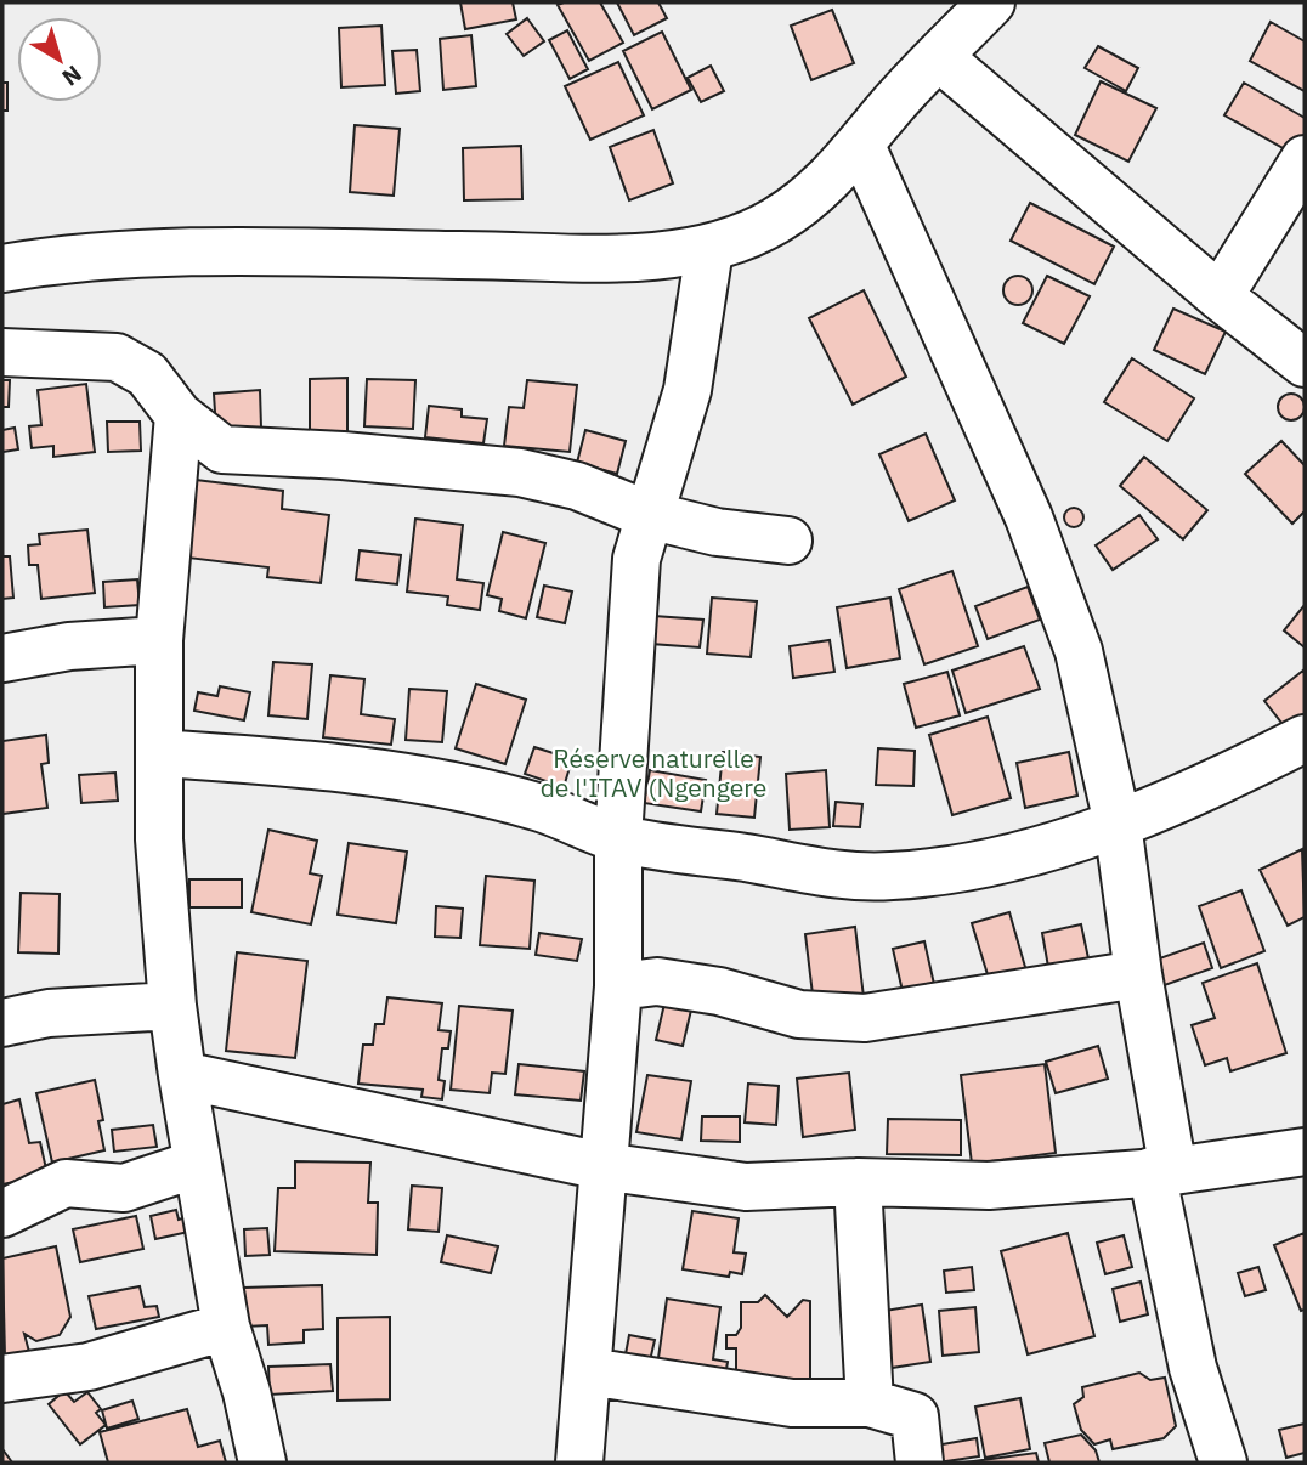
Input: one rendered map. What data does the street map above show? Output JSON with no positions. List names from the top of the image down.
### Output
{
  "parks": ["Réserve naturelle de l'ITAV (Ngengere"],
  "north": "bottom right"
}
